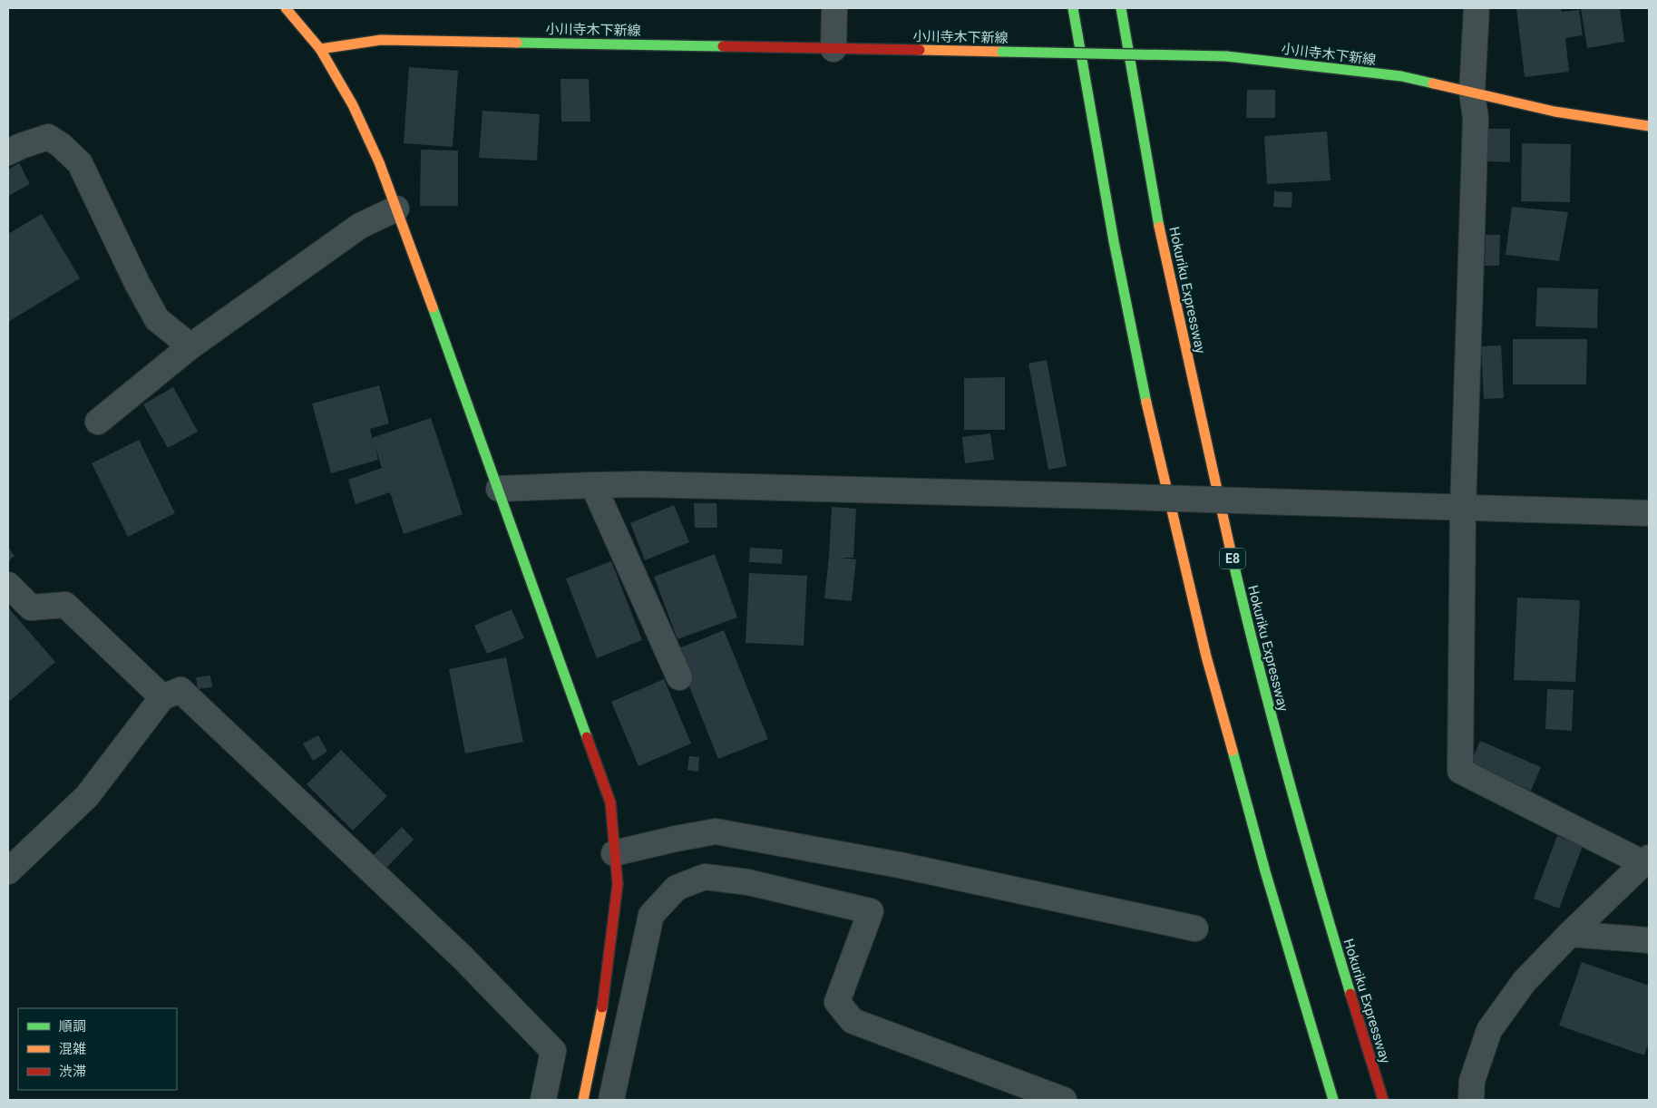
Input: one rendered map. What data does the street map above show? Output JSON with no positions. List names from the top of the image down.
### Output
{
  "streets": {
    "main road": ["小川寺木下新線", "Hokuriku Expressway", "E8"]
  },
  "legend": ["順調", "混雑", "渋滞"]
}
